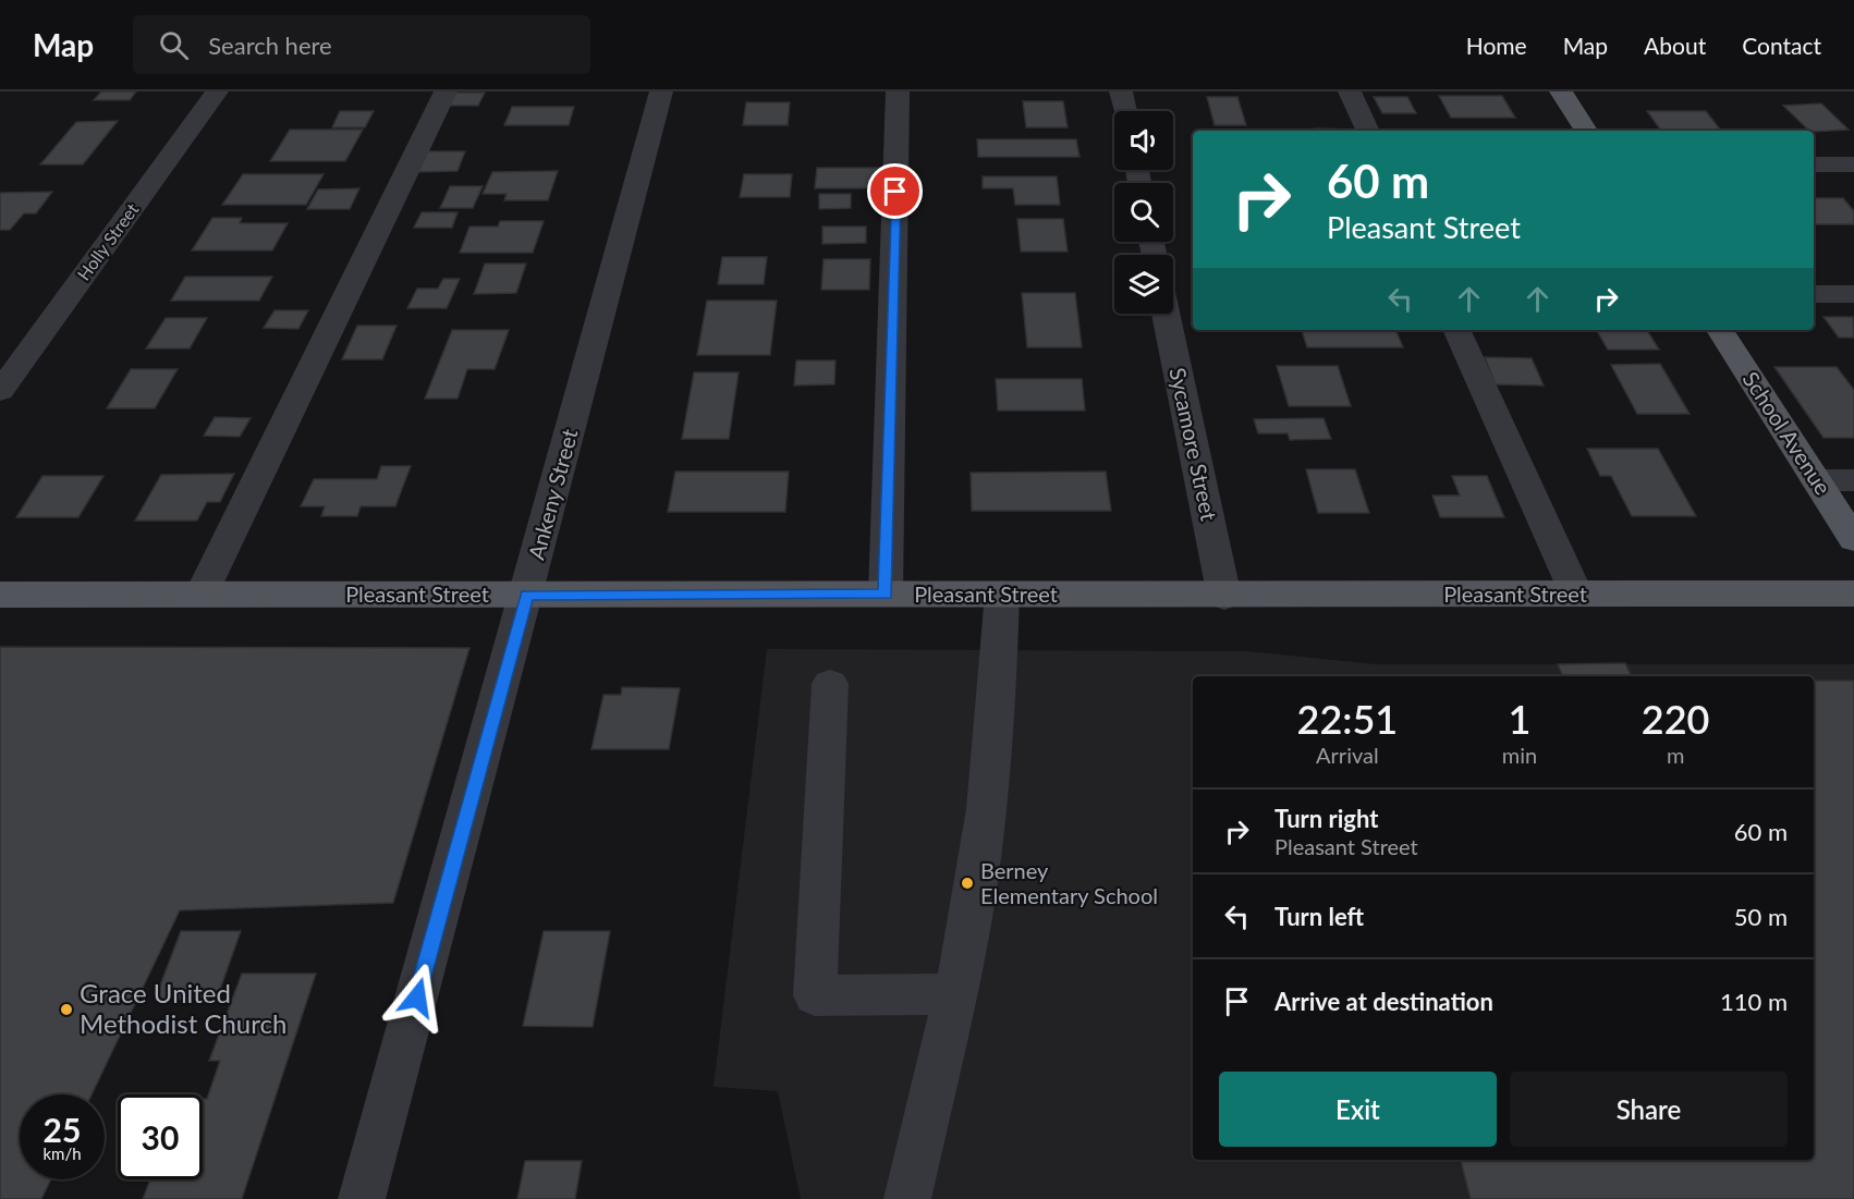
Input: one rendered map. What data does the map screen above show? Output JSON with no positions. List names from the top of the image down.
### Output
{
  "streets": {
    "main road": ["School Avenue", "Pleasant Street"],
    "street": ["Holly Street", "Sycamore Street", "Ankeny Street"]
  },
  "crossings": [
    ["Sycamore Street", "Pleasant Street"],
    ["Ankeny Street", "Pleasant Street"]
  ],
  "places": ["Berney Elementary School", "Grace United Methodist Church"],
  "page": {
    "header": "Map",
    "search": "Search here",
    "nav": [
      "Home",
      "Map",
      "About",
      "Contact"
    ],
    "turn": ["60 m", "Pleasant Street"],
    "eta": [
      "22:51",
      "Arrival",
      "1",
      "min",
      "220",
      "m"
    ],
    "list": [
      {
        "name": "Turn right",
        "note": "Pleasant Street",
        "value": "60 m"
      },
      {
        "name": "Turn left",
        "value": "50 m"
      },
      {
        "name": "Arrive at destination",
        "value": "110 m"
      }
    ],
    "buttons": ["Exit", "Share"],
    "speed": "25 km/h",
    "limit": "30"
  }
}
